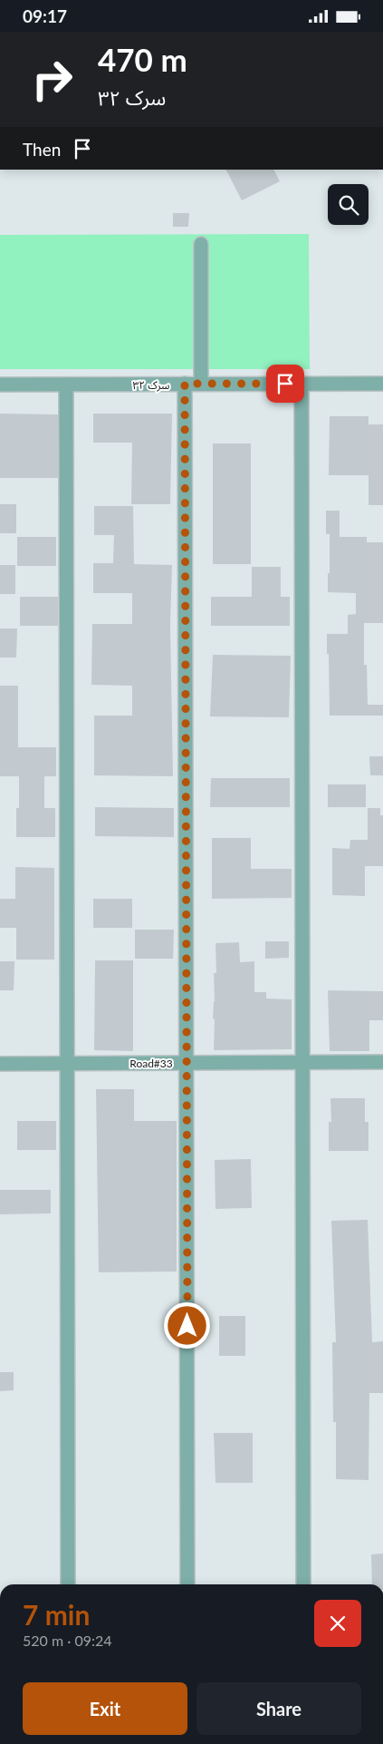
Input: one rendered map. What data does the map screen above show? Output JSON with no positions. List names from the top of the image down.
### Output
{
  "streets": {
    "street": ["سرک ۳۲", "Road#33"]
  },
  "page": {
    "status": "09:17",
    "turn": ["470 m", "سرک ۳۲"],
    "then": "Then",
    "heading": ["7 min", "520 m · 09:24"],
    "buttons": ["Exit", "Share"]
  }
}
